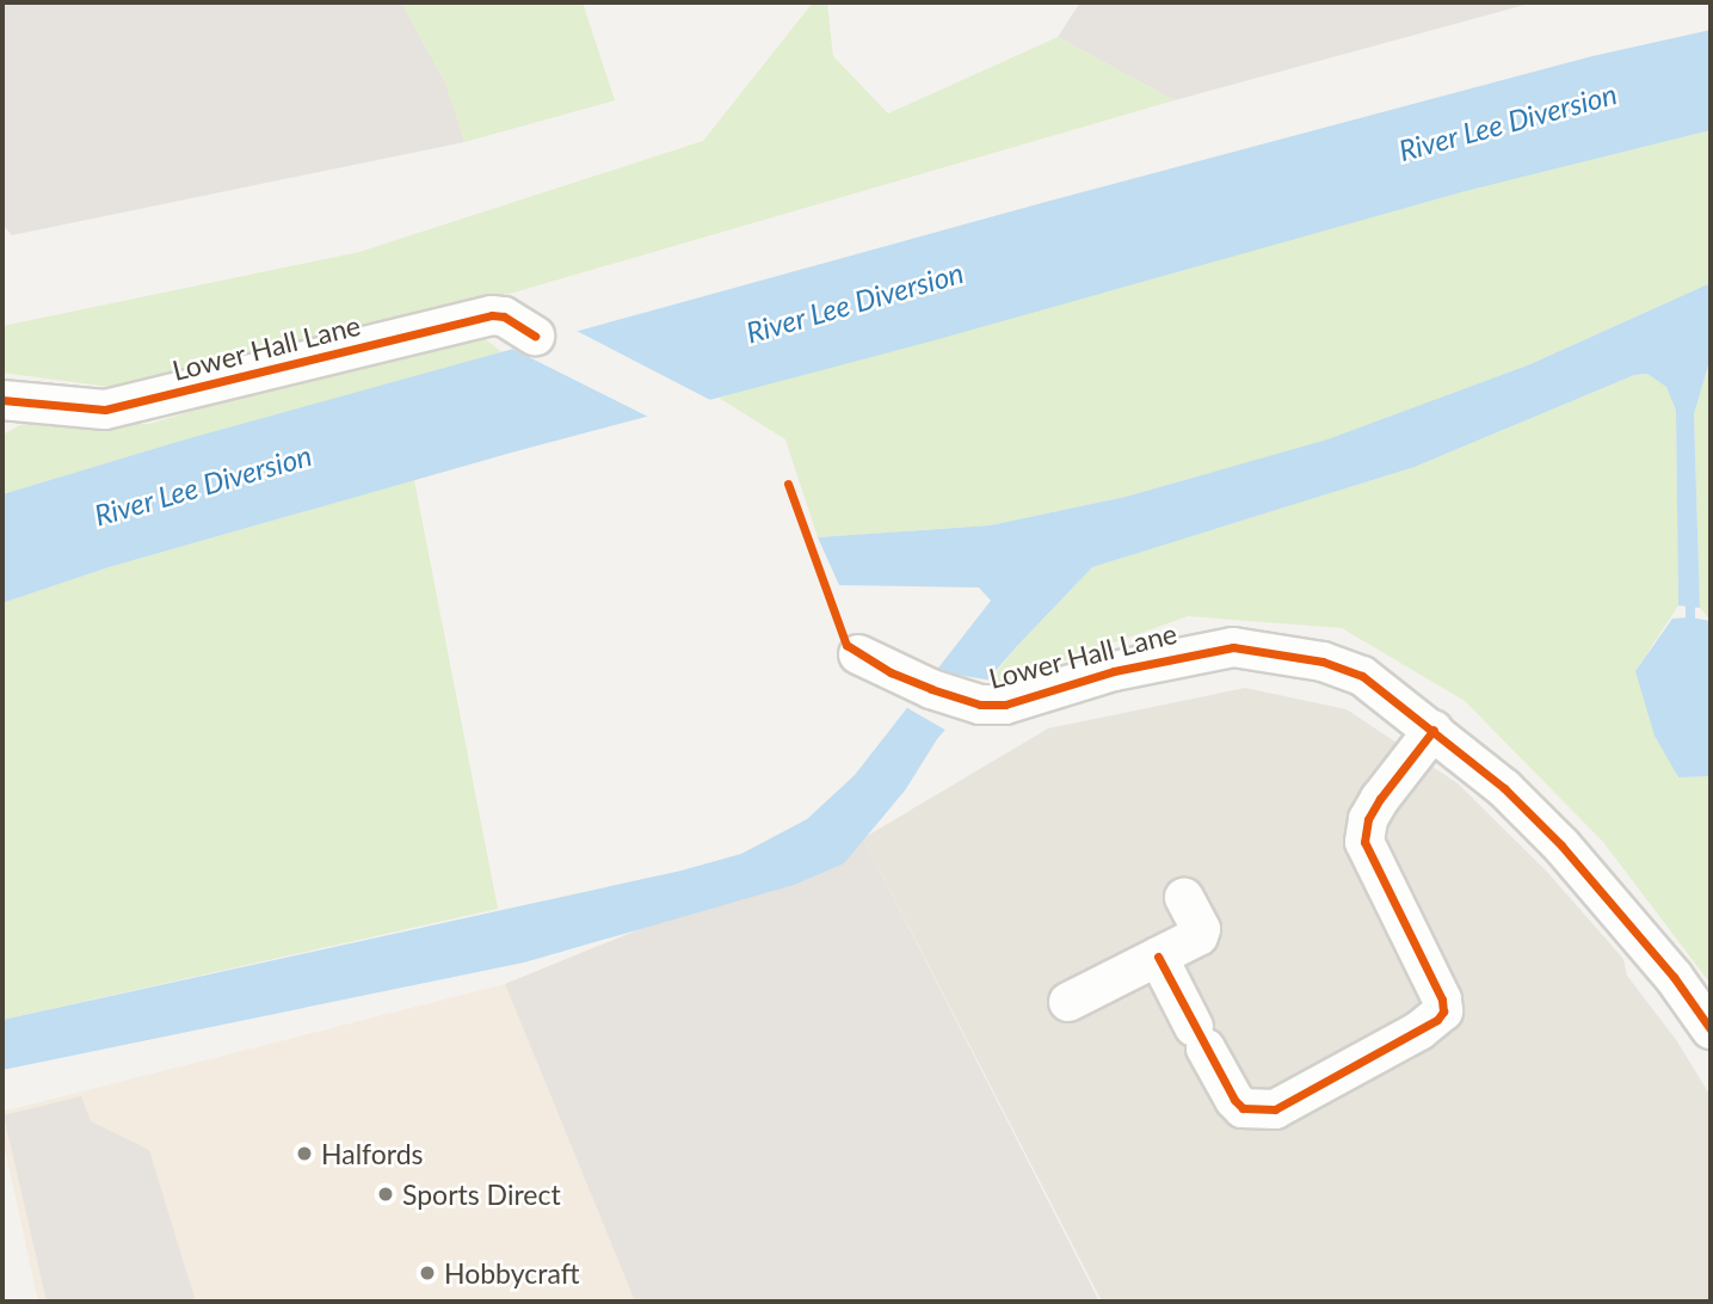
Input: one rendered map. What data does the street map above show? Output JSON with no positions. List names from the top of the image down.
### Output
{
  "streets": {
    "street": ["Lower Hall Lane"]
  },
  "water": ["River Lee Diversion"],
  "places": ["Halfords", "Sports Direct", "Hobbycraft"]
}
